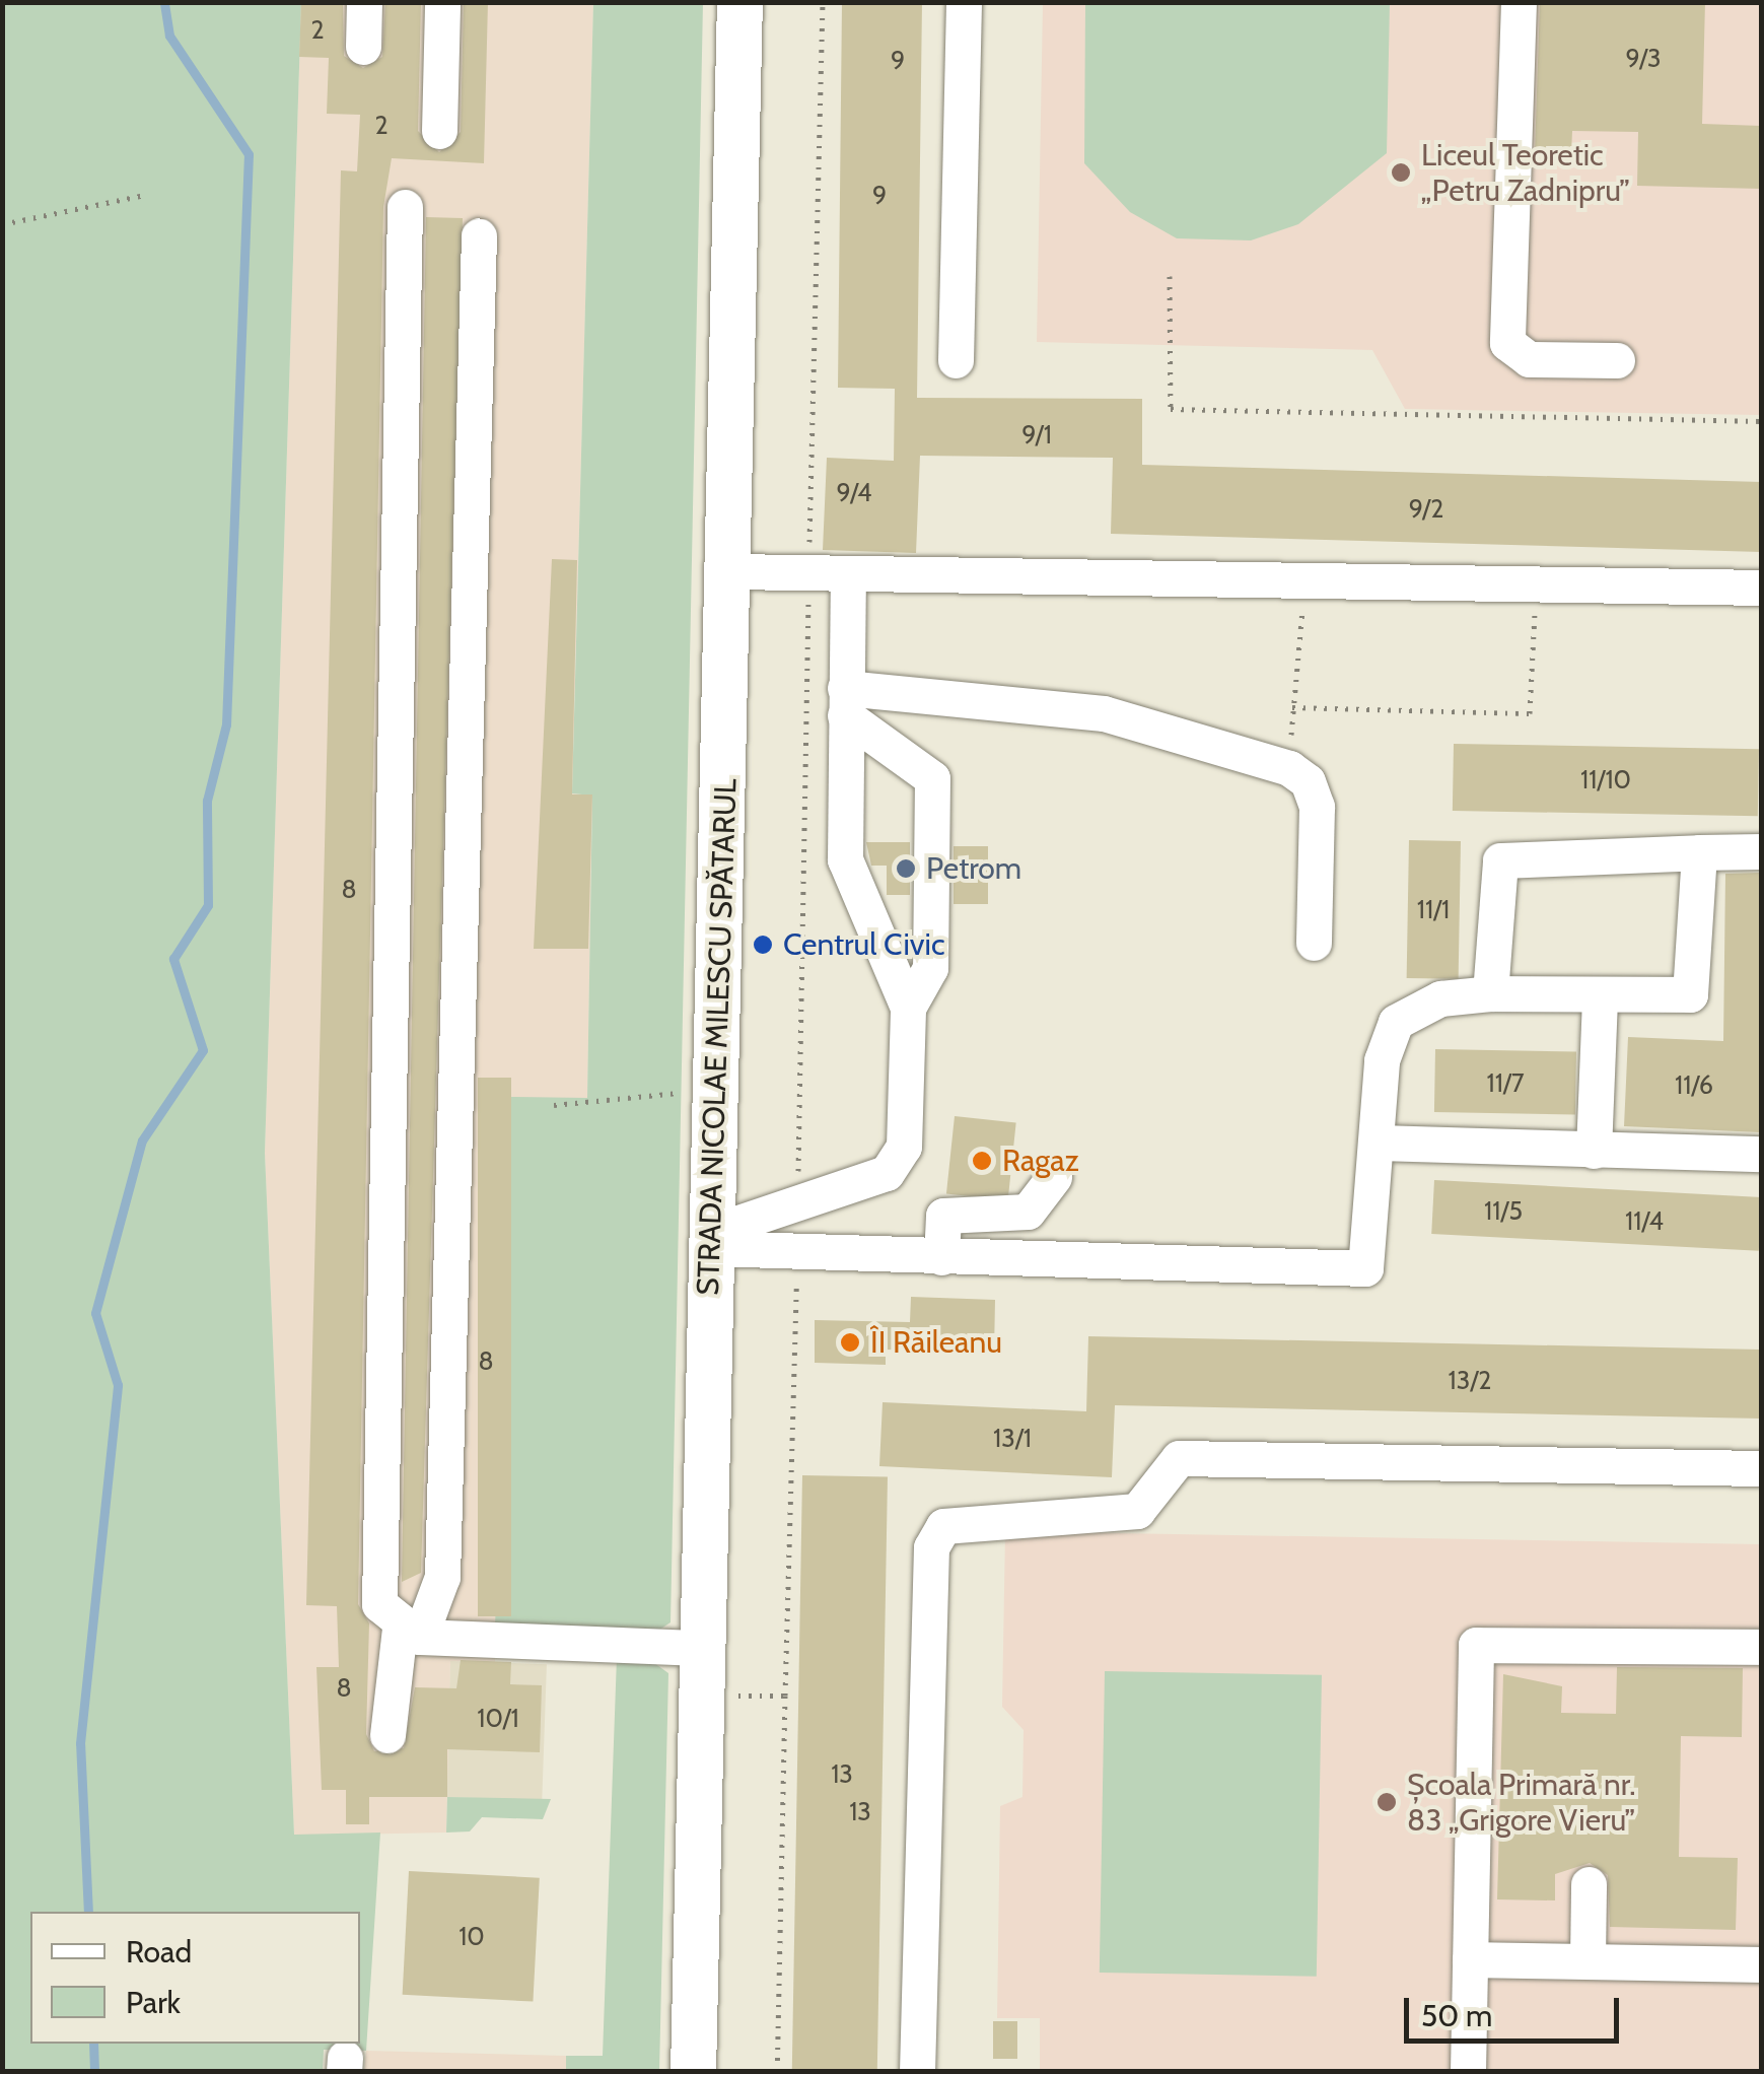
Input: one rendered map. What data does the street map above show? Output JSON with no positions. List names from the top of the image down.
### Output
{
  "streets": {
    "main road": ["STRADA NICOLAE MILESCU SPĂTARUL"]
  },
  "places": [
    "Liceul Teoretic „Petru Zadnipru”",
    "Petrom",
    "Centrul Civic",
    "Ragaz",
    "ÎI Răileanu",
    "Școala Primară nr. 83 „Grigore Vieru”"
  ],
  "house_numbers": [
    "2",
    "9/3",
    "9",
    "2",
    "9",
    "9/1",
    "9/4",
    "9/2",
    "11/10",
    "8",
    "11/1",
    "11/7",
    "11/6",
    "11/5",
    "11/4",
    "8",
    "13/2",
    "13/1",
    "8",
    "10/1",
    "13",
    "13",
    "10"
  ],
  "legend": ["Road", "Park"],
  "scale_bar": "50 m"
}
